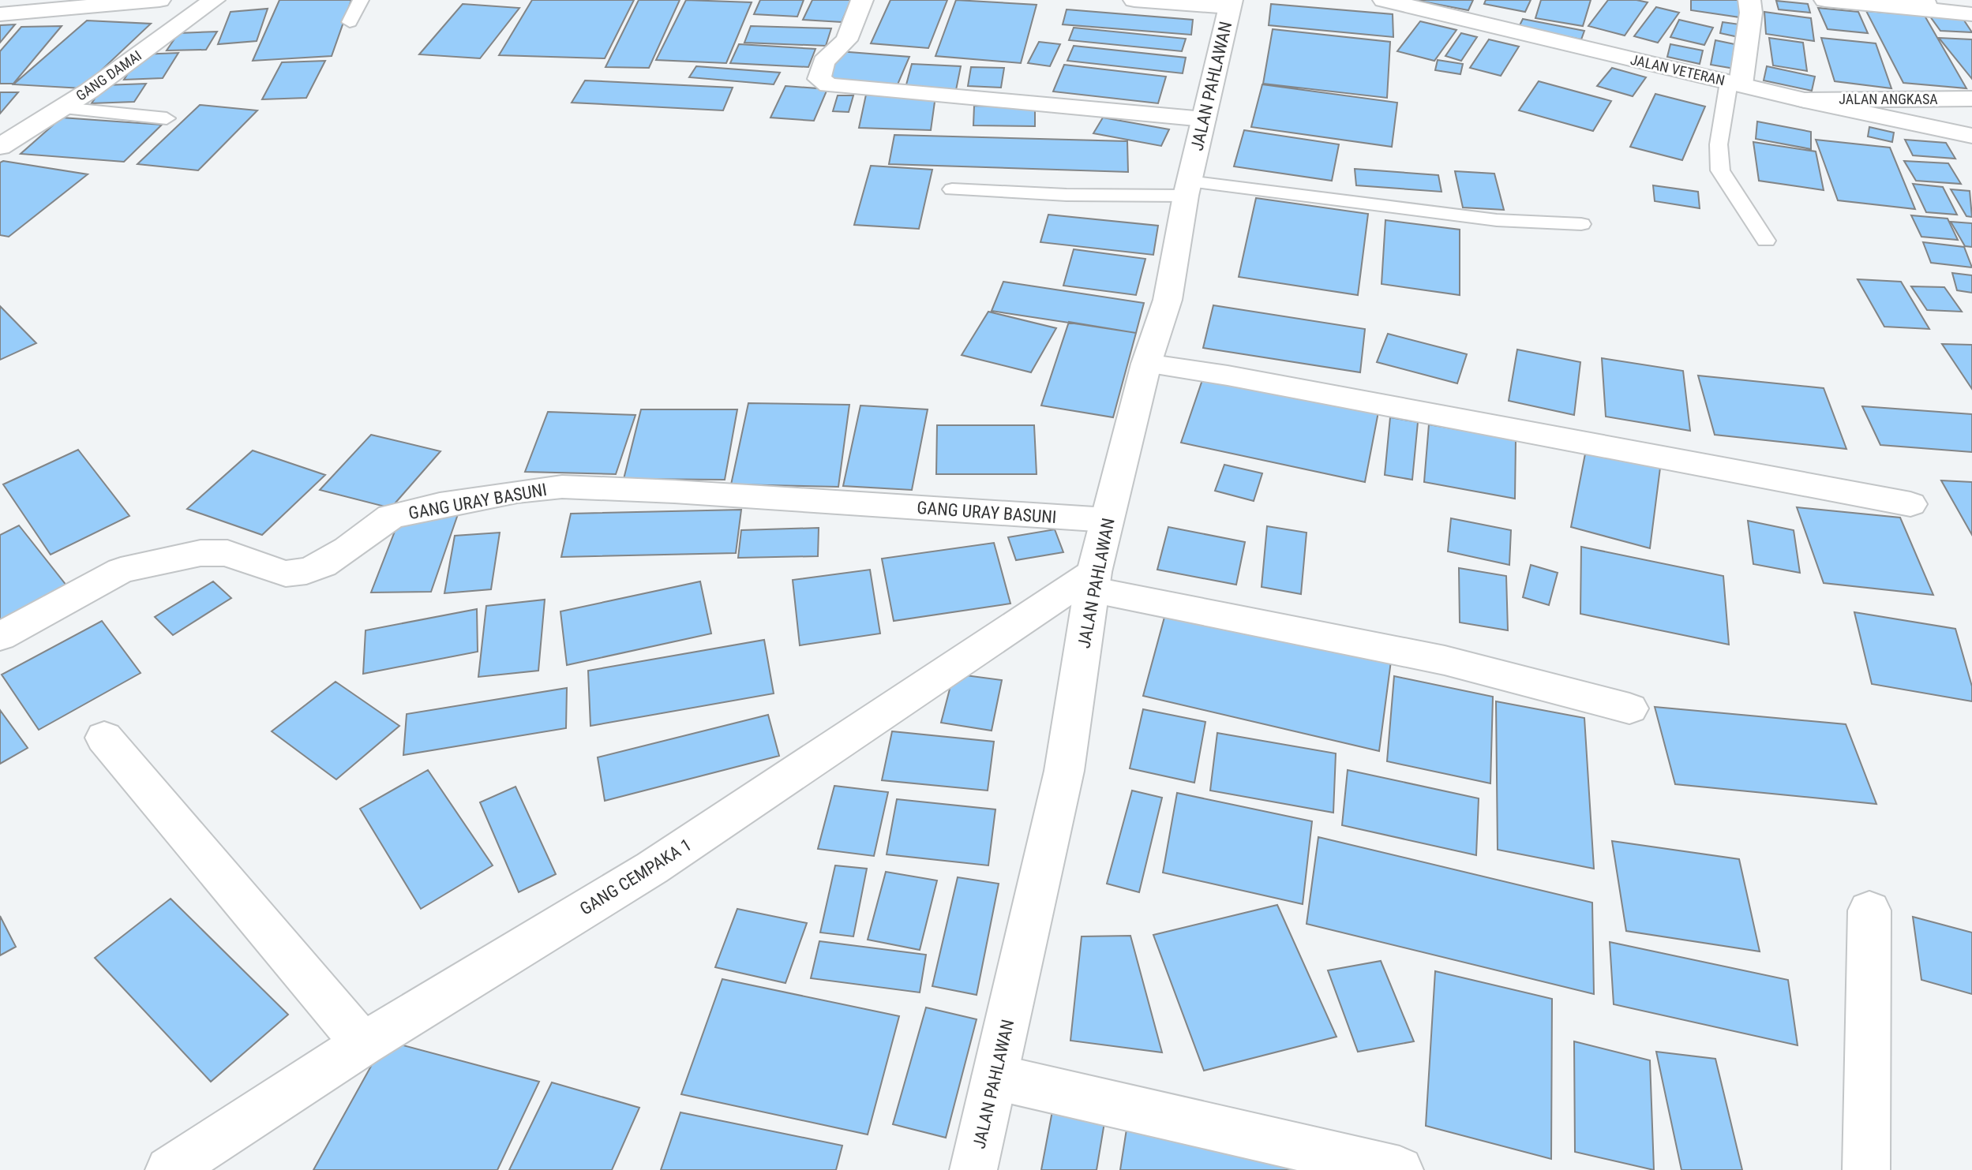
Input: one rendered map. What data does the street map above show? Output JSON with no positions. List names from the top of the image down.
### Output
{
  "streets": {
    "street": [
      "JALAN VETERAN",
      "GANG DAMAI",
      "JALAN PAHLAWAN",
      "JALAN ANGKASA",
      "GANG URAY BASUNI",
      "GANG CEMPAKA 1"
    ]
  },
  "crossings": [
    ["JALAN VETERAN", "JALAN ANGKASA"],
    ["JALAN PAHLAWAN", "GANG URAY BASUNI"],
    ["JALAN PAHLAWAN", "GANG CEMPAKA 1"]
  ]
}
